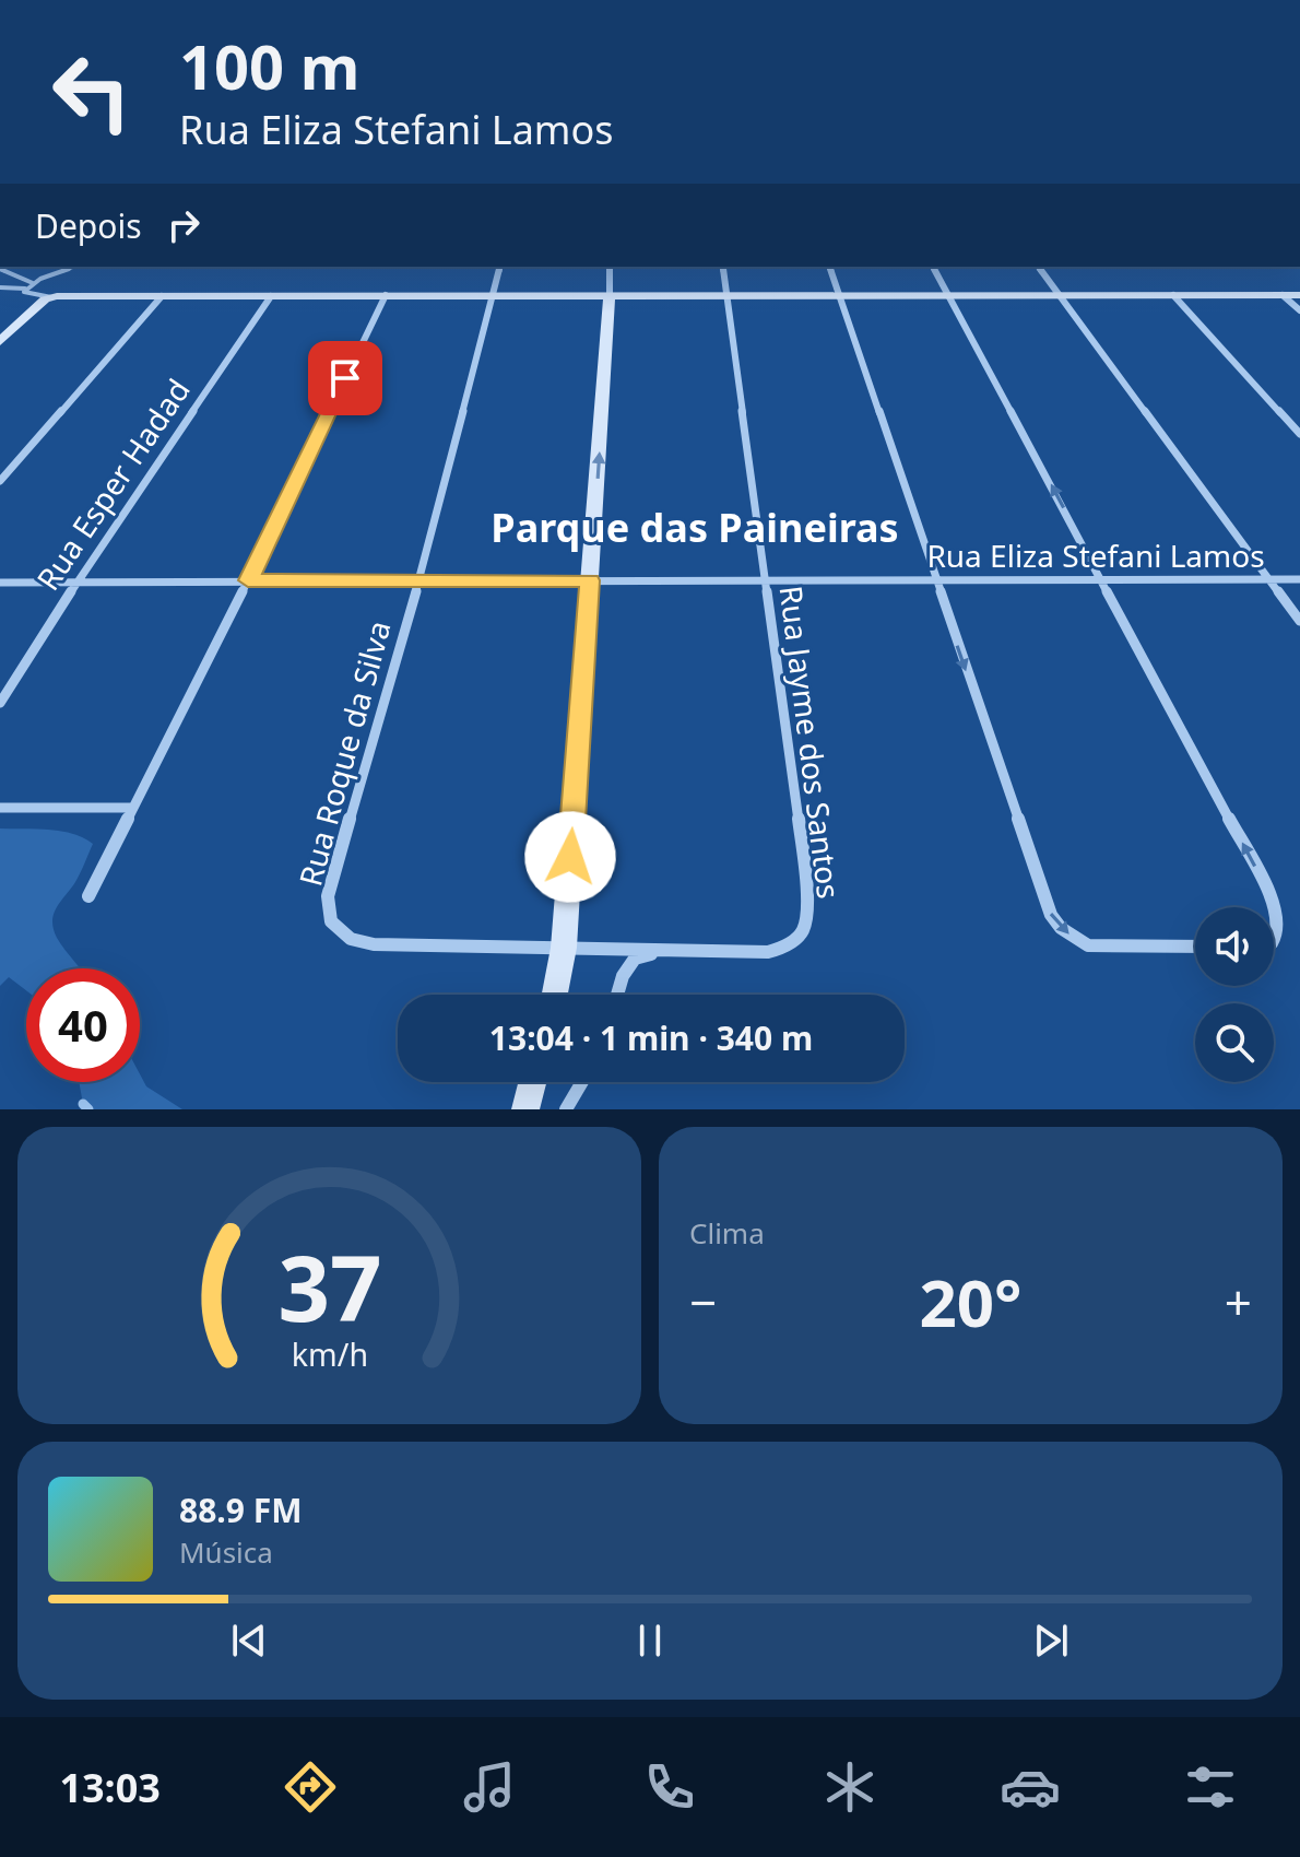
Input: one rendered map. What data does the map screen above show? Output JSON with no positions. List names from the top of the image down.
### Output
{
  "streets": {
    "street": [
      "Rua Esper Hadad",
      "Rua Eliza Stefani Lamos",
      "Rua Jayme dos Santos",
      "Rua Roque da Silva"
    ]
  },
  "crossings": [
    ["Rua Esper Hadad", "Rua Eliza Stefani Lamos"],
    ["Rua Eliza Stefani Lamos", "Rua Jayme dos Santos"],
    ["Rua Eliza Stefani Lamos", "Rua Roque da Silva"],
    ["Rua Jayme dos Santos", "Rua Roque da Silva"]
  ],
  "districts": ["Parque das Paineiras"],
  "page": {
    "turn": ["100 m", "Rua Eliza Stefani Lamos"],
    "then": "Depois",
    "limit": "40",
    "trip": "13:04 · 1 min · 340 m",
    "tile": "Clima",
    "heat": ["−", "20°", "+"],
    "song": ["88.9 FM", "Música"],
    "tabs": "13:03",
    "gauge": ["37", "km/h"]
  }
}
